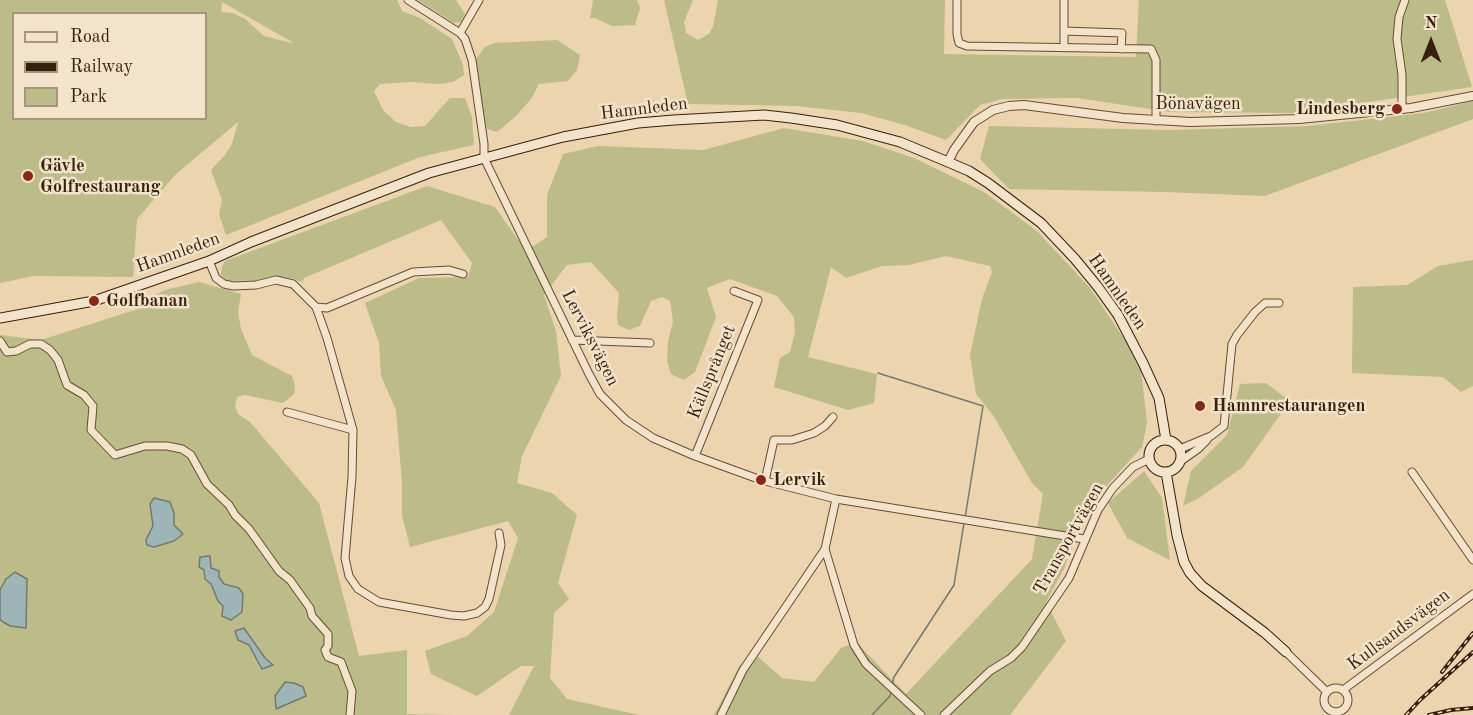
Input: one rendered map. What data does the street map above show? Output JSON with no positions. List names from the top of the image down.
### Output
{
  "streets": {
    "main road": ["Hamnleden"],
    "street": [
      "Bönavägen",
      "Lerviksvägen",
      "Källsprånget",
      "Transportvägen",
      "Kullsandsvägen"
    ]
  },
  "crossings": [
    ["Bönavägen", "Hamnleden"],
    ["Hamnleden", "Lerviksvägen"],
    ["Hamnleden", "Transportvägen"],
    ["Lerviksvägen", "Källsprånget"],
    ["Lerviksvägen", "Transportvägen"]
  ],
  "places": [
    "Lindesberg",
    "Gävle Golfrestaurang",
    "Golfbanan",
    "Hamnrestaurangen",
    "Lervik"
  ],
  "legend": ["Road", "Railway", "Park"],
  "north": "top"
}
